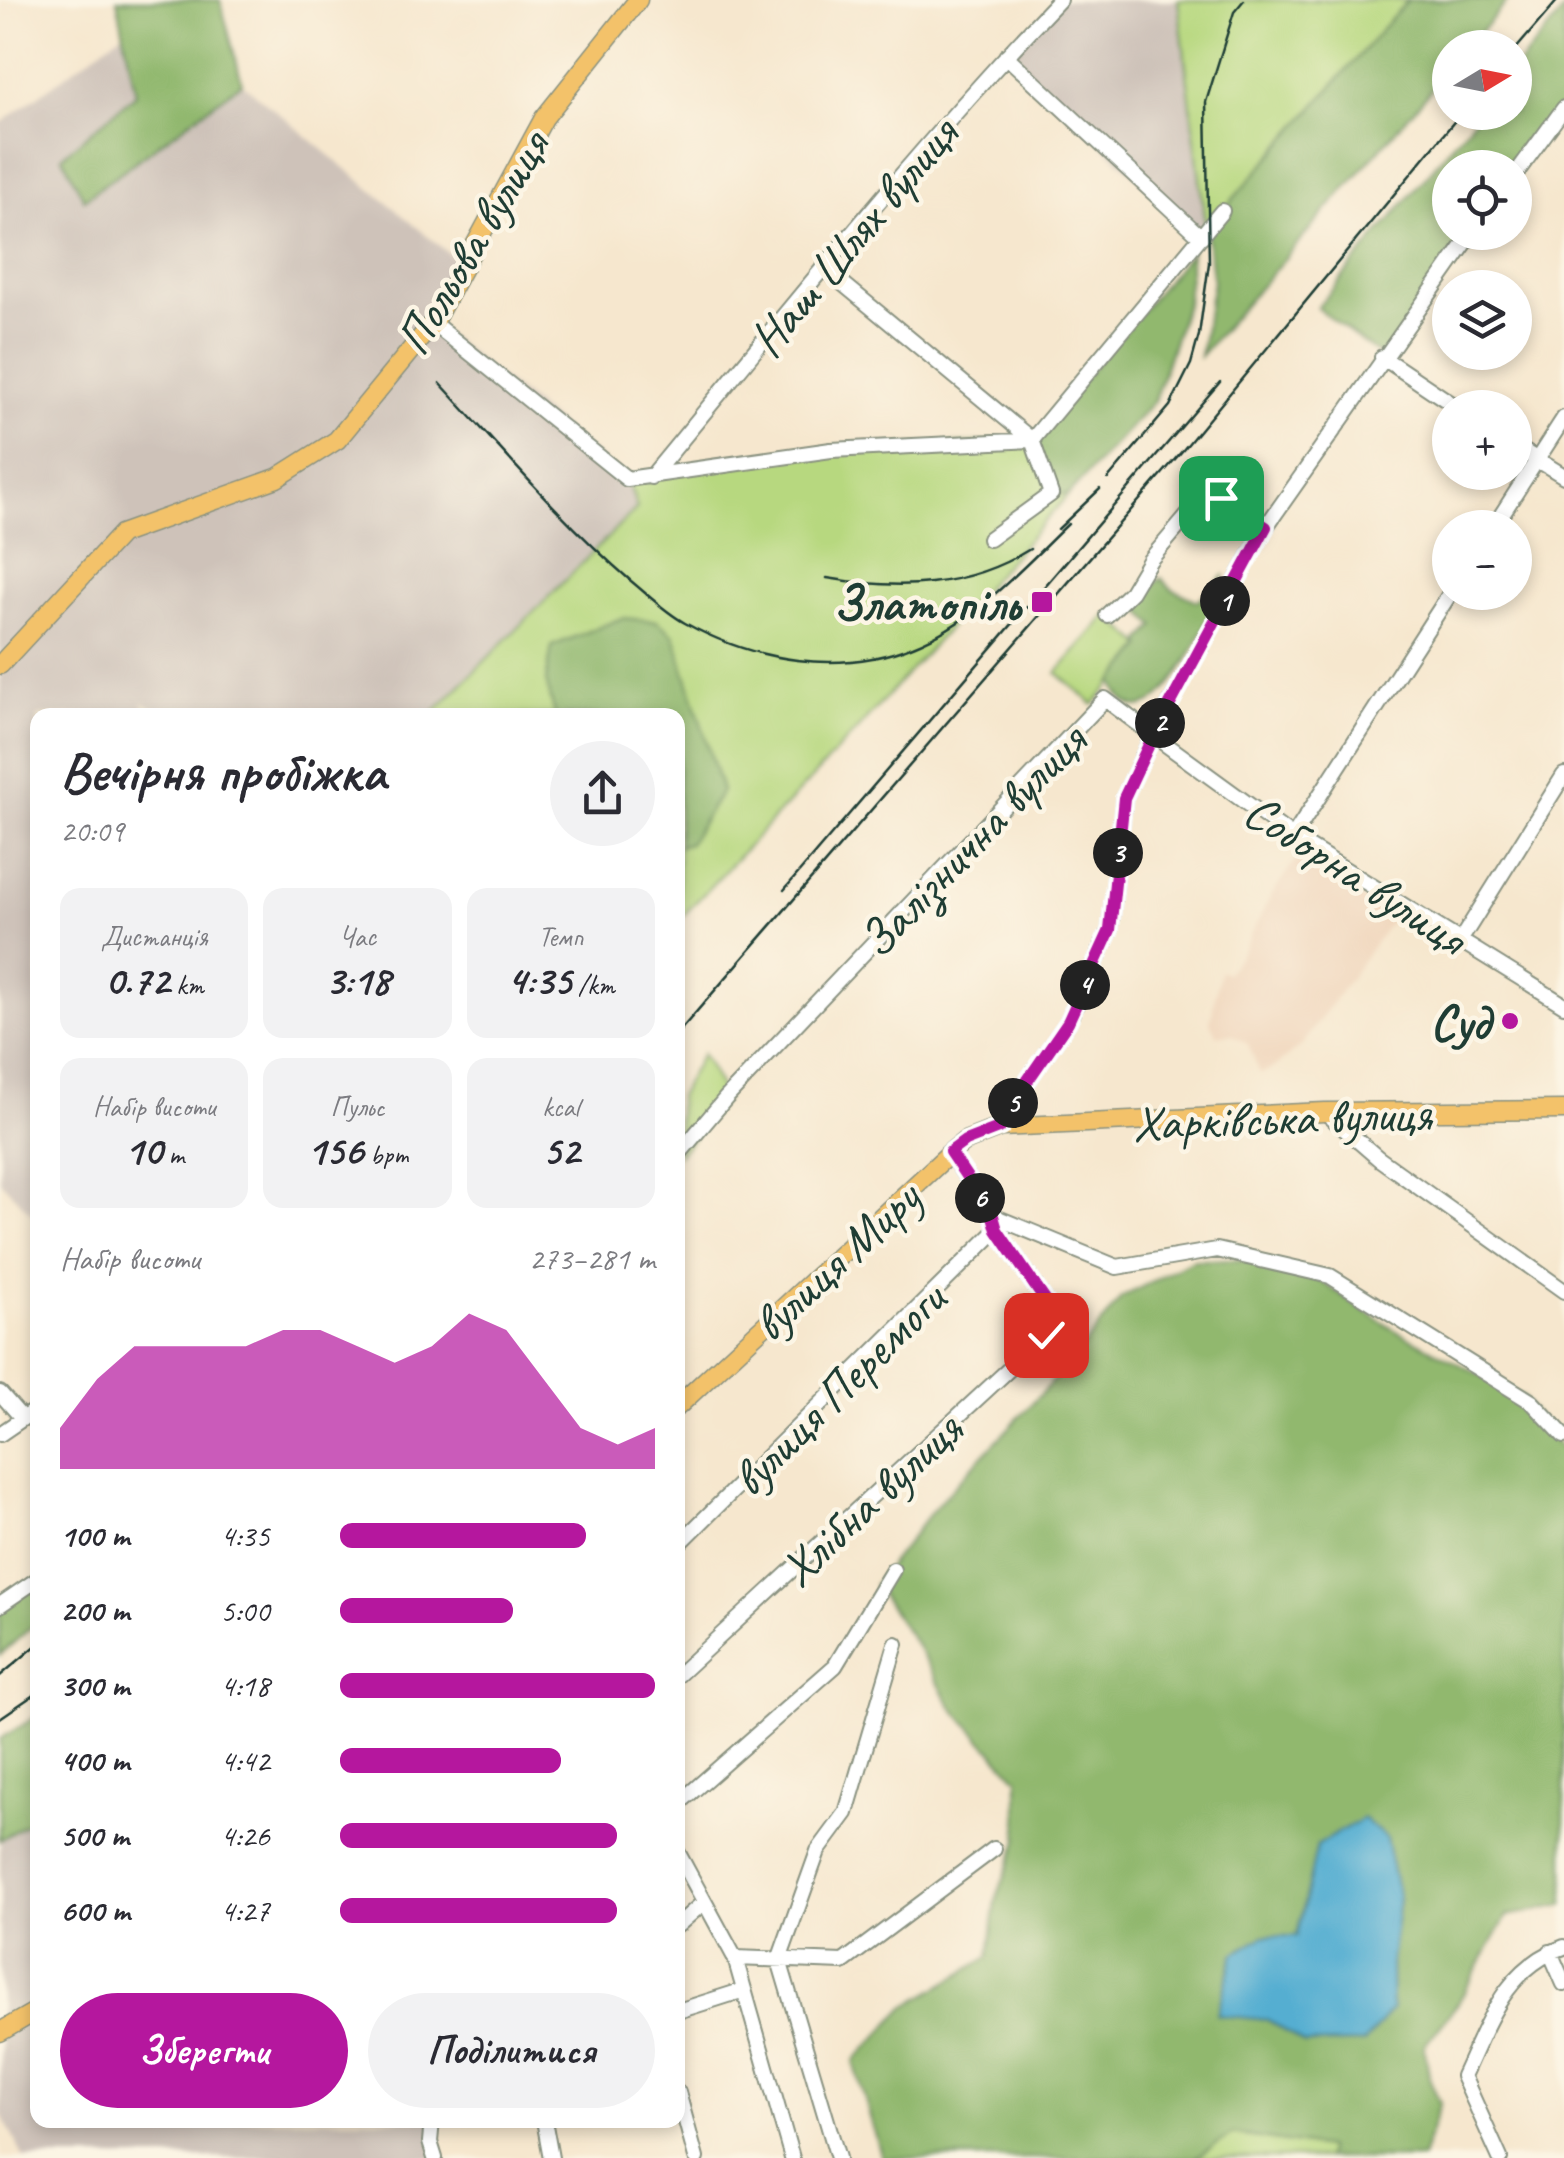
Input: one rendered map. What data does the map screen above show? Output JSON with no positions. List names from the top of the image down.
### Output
{
  "streets": {
    "main road": ["Польова вулиця", "Харківська вулиця", "вулиця Миру"],
    "street": [
      "Наш Шлях вулиця",
      "Залізнична вулиця",
      "Соборна вулиця",
      "вулиця Перемоги",
      "Хлібна вулиця"
    ]
  },
  "crossings": [
    ["Залізнична вулиця", "Соборна вулиця"],
    ["Харківська вулиця", "вулиця Миру"],
    ["вулиця Перемоги", "Хлібна вулиця"]
  ],
  "places": {
    "transit": ["Златопіль"],
    "other": ["Суд"]
  },
  "north": "right",
  "page": {
    "map_buttons": ["+", "−"],
    "pins": [
      "1",
      "2",
      "3",
      "4",
      "5",
      "6"
    ],
    "heading": ["Вечірня пробіжка", "20:09"],
    "stats": [
      ["Дистанція", "0.72 km"],
      ["Час", "3:18"],
      ["Темп", "4:35 /km"],
      ["Набір висоти", "10 m"],
      ["Пульс", "156 bpm"],
      ["kcal", "52"]
    ],
    "chart": ["Набір висоти", "273–281 m"],
    "list": [
      {
        "name": "100 m",
        "note": "4:35"
      },
      {
        "name": "200 m",
        "note": "5:00"
      },
      {
        "name": "300 m",
        "note": "4:18"
      },
      {
        "name": "400 m",
        "note": "4:42"
      },
      {
        "name": "500 m",
        "note": "4:26"
      },
      {
        "name": "600 m",
        "note": "4:27"
      }
    ],
    "buttons": ["Зберегти", "Поділитися"]
  }
}
